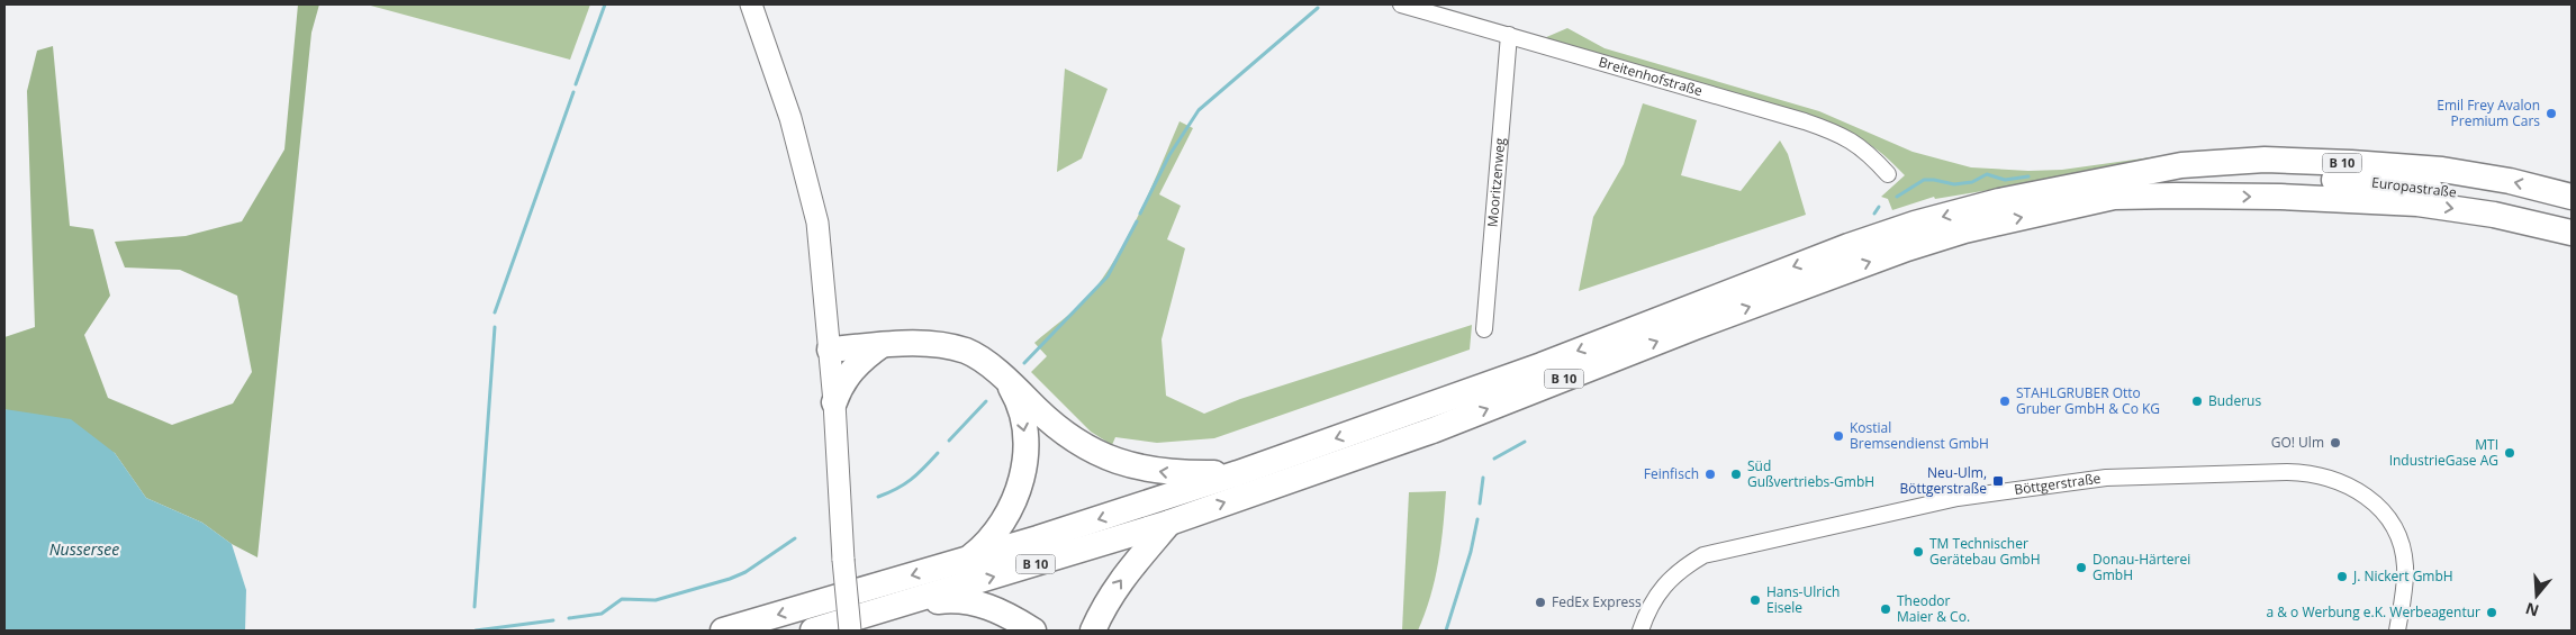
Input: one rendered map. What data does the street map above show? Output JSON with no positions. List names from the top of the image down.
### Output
{
  "streets": {
    "highway": ["B 10", "Europastraße"],
    "street": ["Breitenhofstraße", "Mooritzenweg", "Böttgerstraße"]
  },
  "crossings": [
    ["Breitenhofstraße", "Mooritzenweg"],
    ["B 10", "Europastraße"]
  ],
  "water": ["Nussersee"],
  "places": {
    "other": [
      "Emil Frey Avalon Premium Cars",
      "STAHLGRUBER Otto Gruber GmbH & Co KG",
      "Buderus",
      "Kostial Bremsendienst GmbH",
      "GO! Ulm",
      "MTI IndustrieGase AG",
      "Feinfisch",
      "Süd Gußvertriebs-GmbH",
      "TM Technischer Gerätebau GmbH",
      "Donau-Härterei GmbH",
      "J. Nickert GmbH",
      "Hans-Ulrich Eisele",
      "FedEx Express",
      "Theodor Maier & Co.",
      "a & o Werbung e.K. Werbeagentur"
    ],
    "transit": ["Neu-Ulm, Böttgerstraße"]
  },
  "north": "bottom"
}
